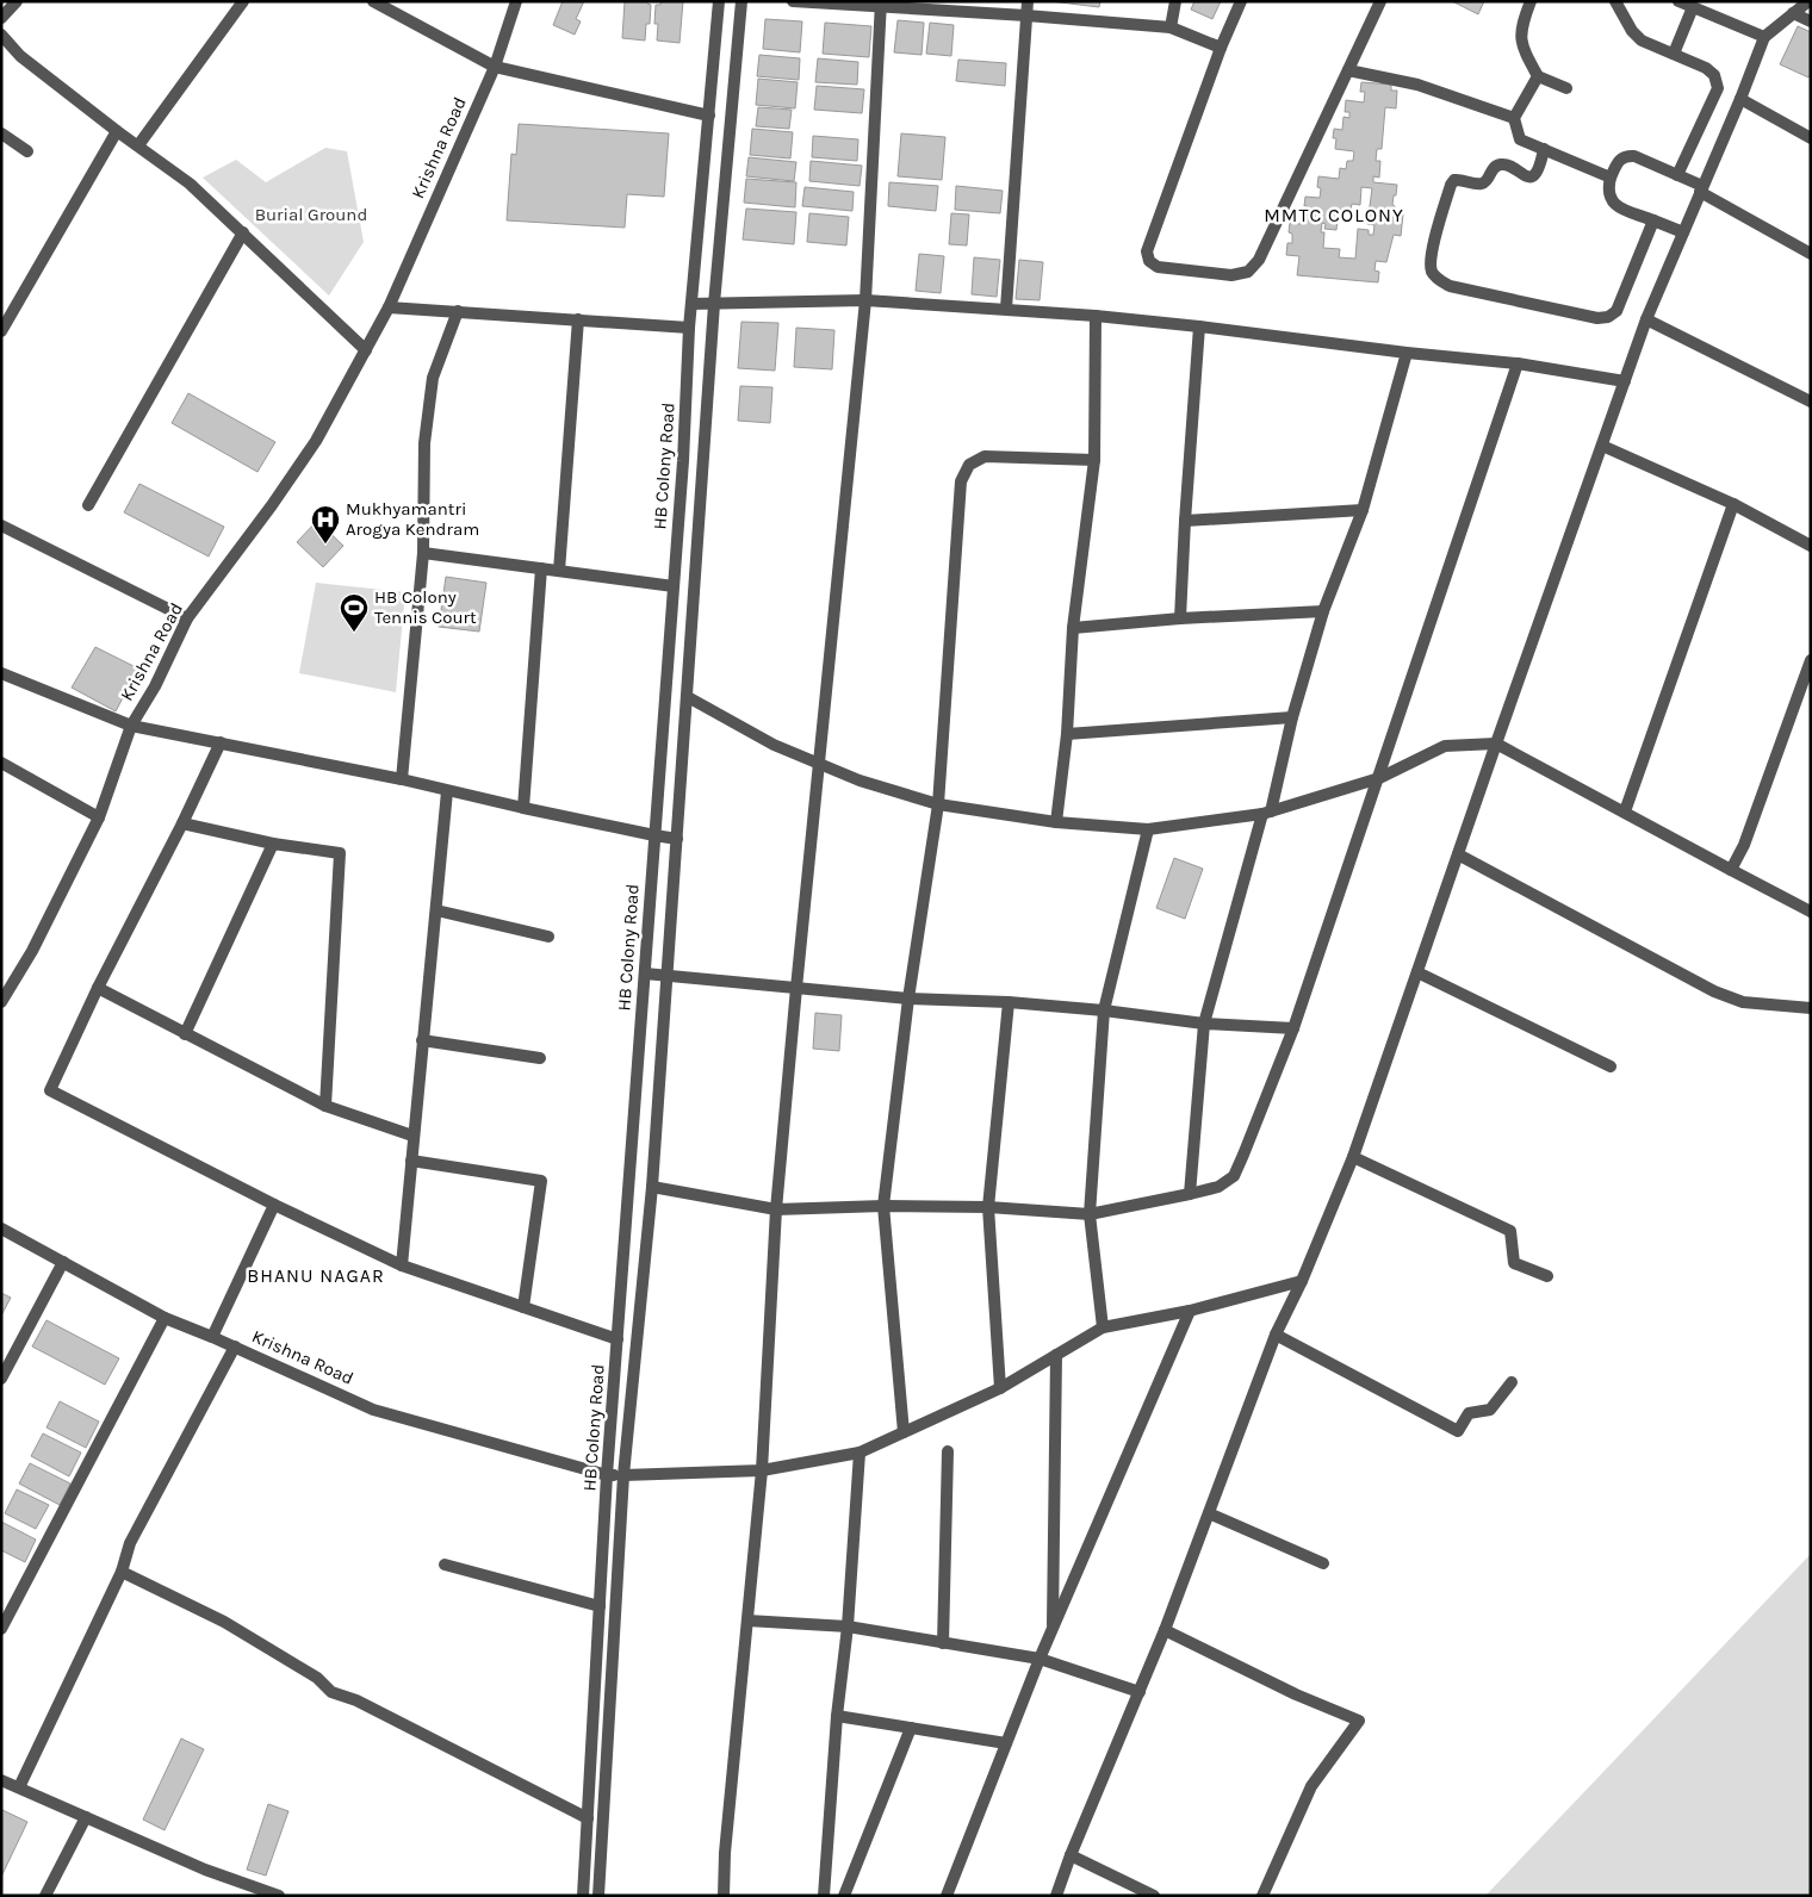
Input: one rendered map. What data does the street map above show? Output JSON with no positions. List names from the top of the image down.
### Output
{
  "streets": {
    "street": ["Krishna Road", "HB Colony Road"]
  },
  "crossings": [
    ["Krishna Road", "HB Colony Road"]
  ],
  "districts": ["MMTC COLONY", "BHANU NAGAR"],
  "parks": ["Burial Ground"],
  "places": {
    "hospital": ["Mukhyamantri Arogya Kendram"],
    "sports": ["HB Colony Tennis Court"]
  }
}
